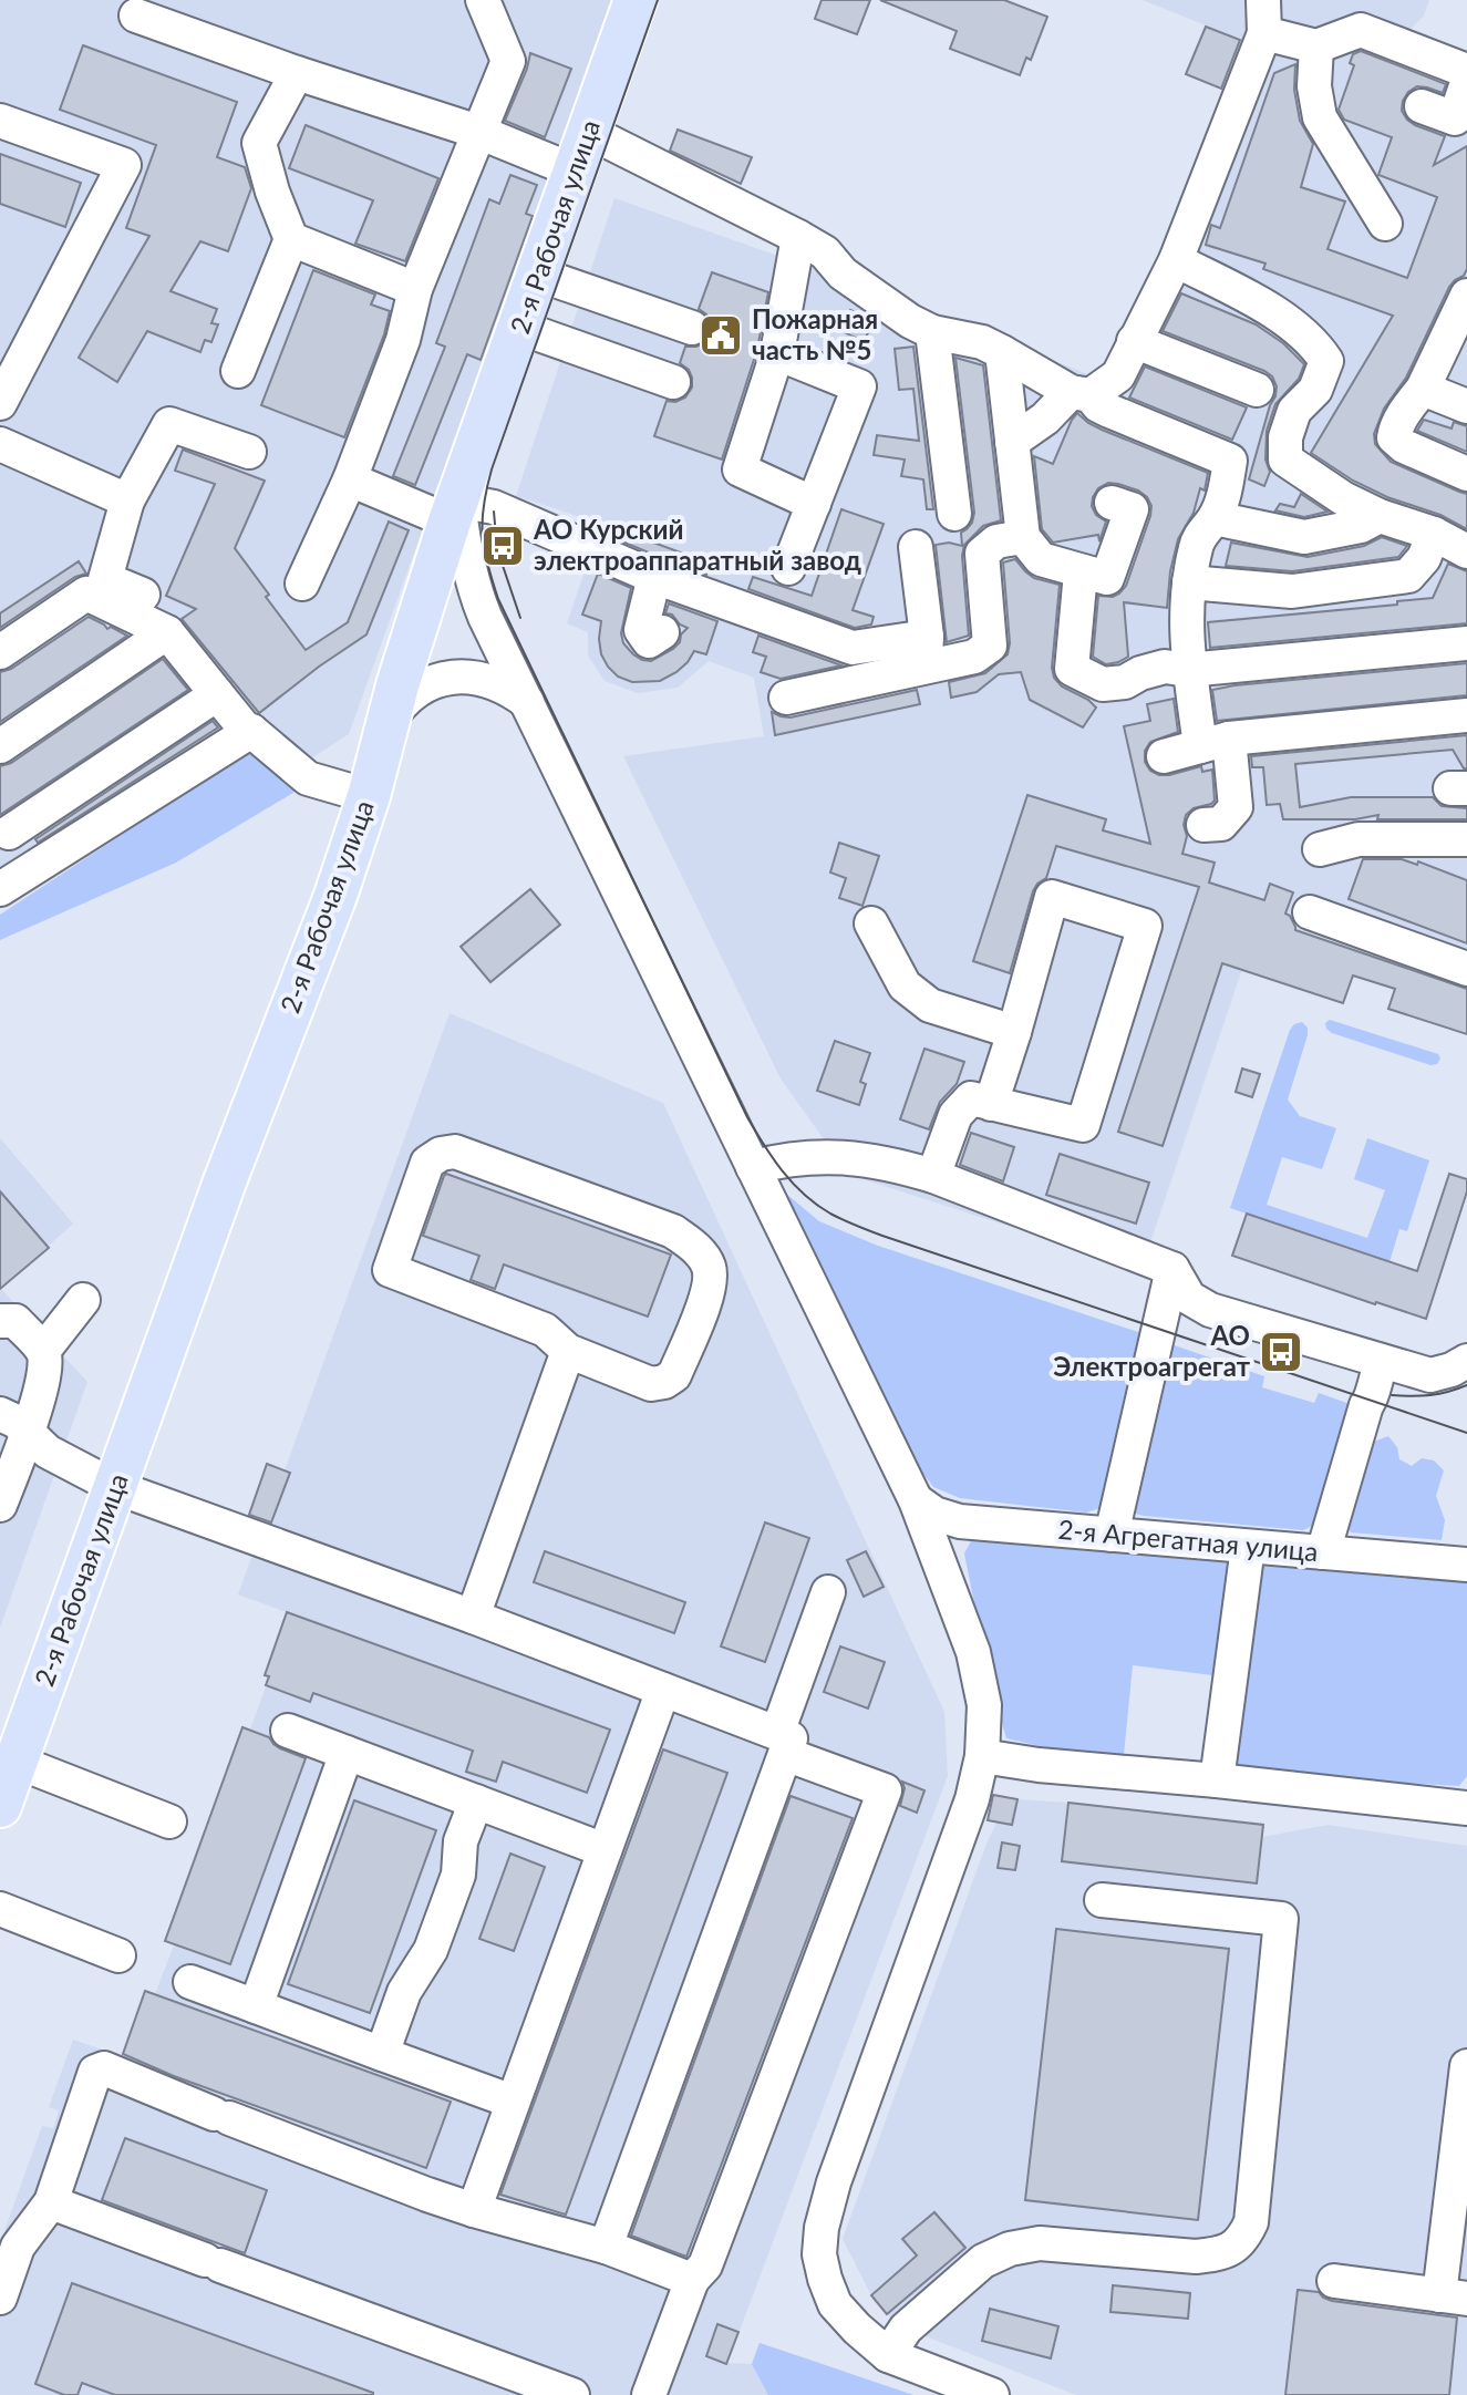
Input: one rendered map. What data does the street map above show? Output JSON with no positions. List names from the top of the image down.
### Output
{
  "streets": {
    "main road": ["2-я Рабочая улица"],
    "street": ["2-я Агрегатная улица"]
  },
  "places": {
    "public building": ["Пожарная часть №5"],
    "bus stop": ["АО Курский электроаппаратный завод", "АО Электроагрегат"]
  }
}
